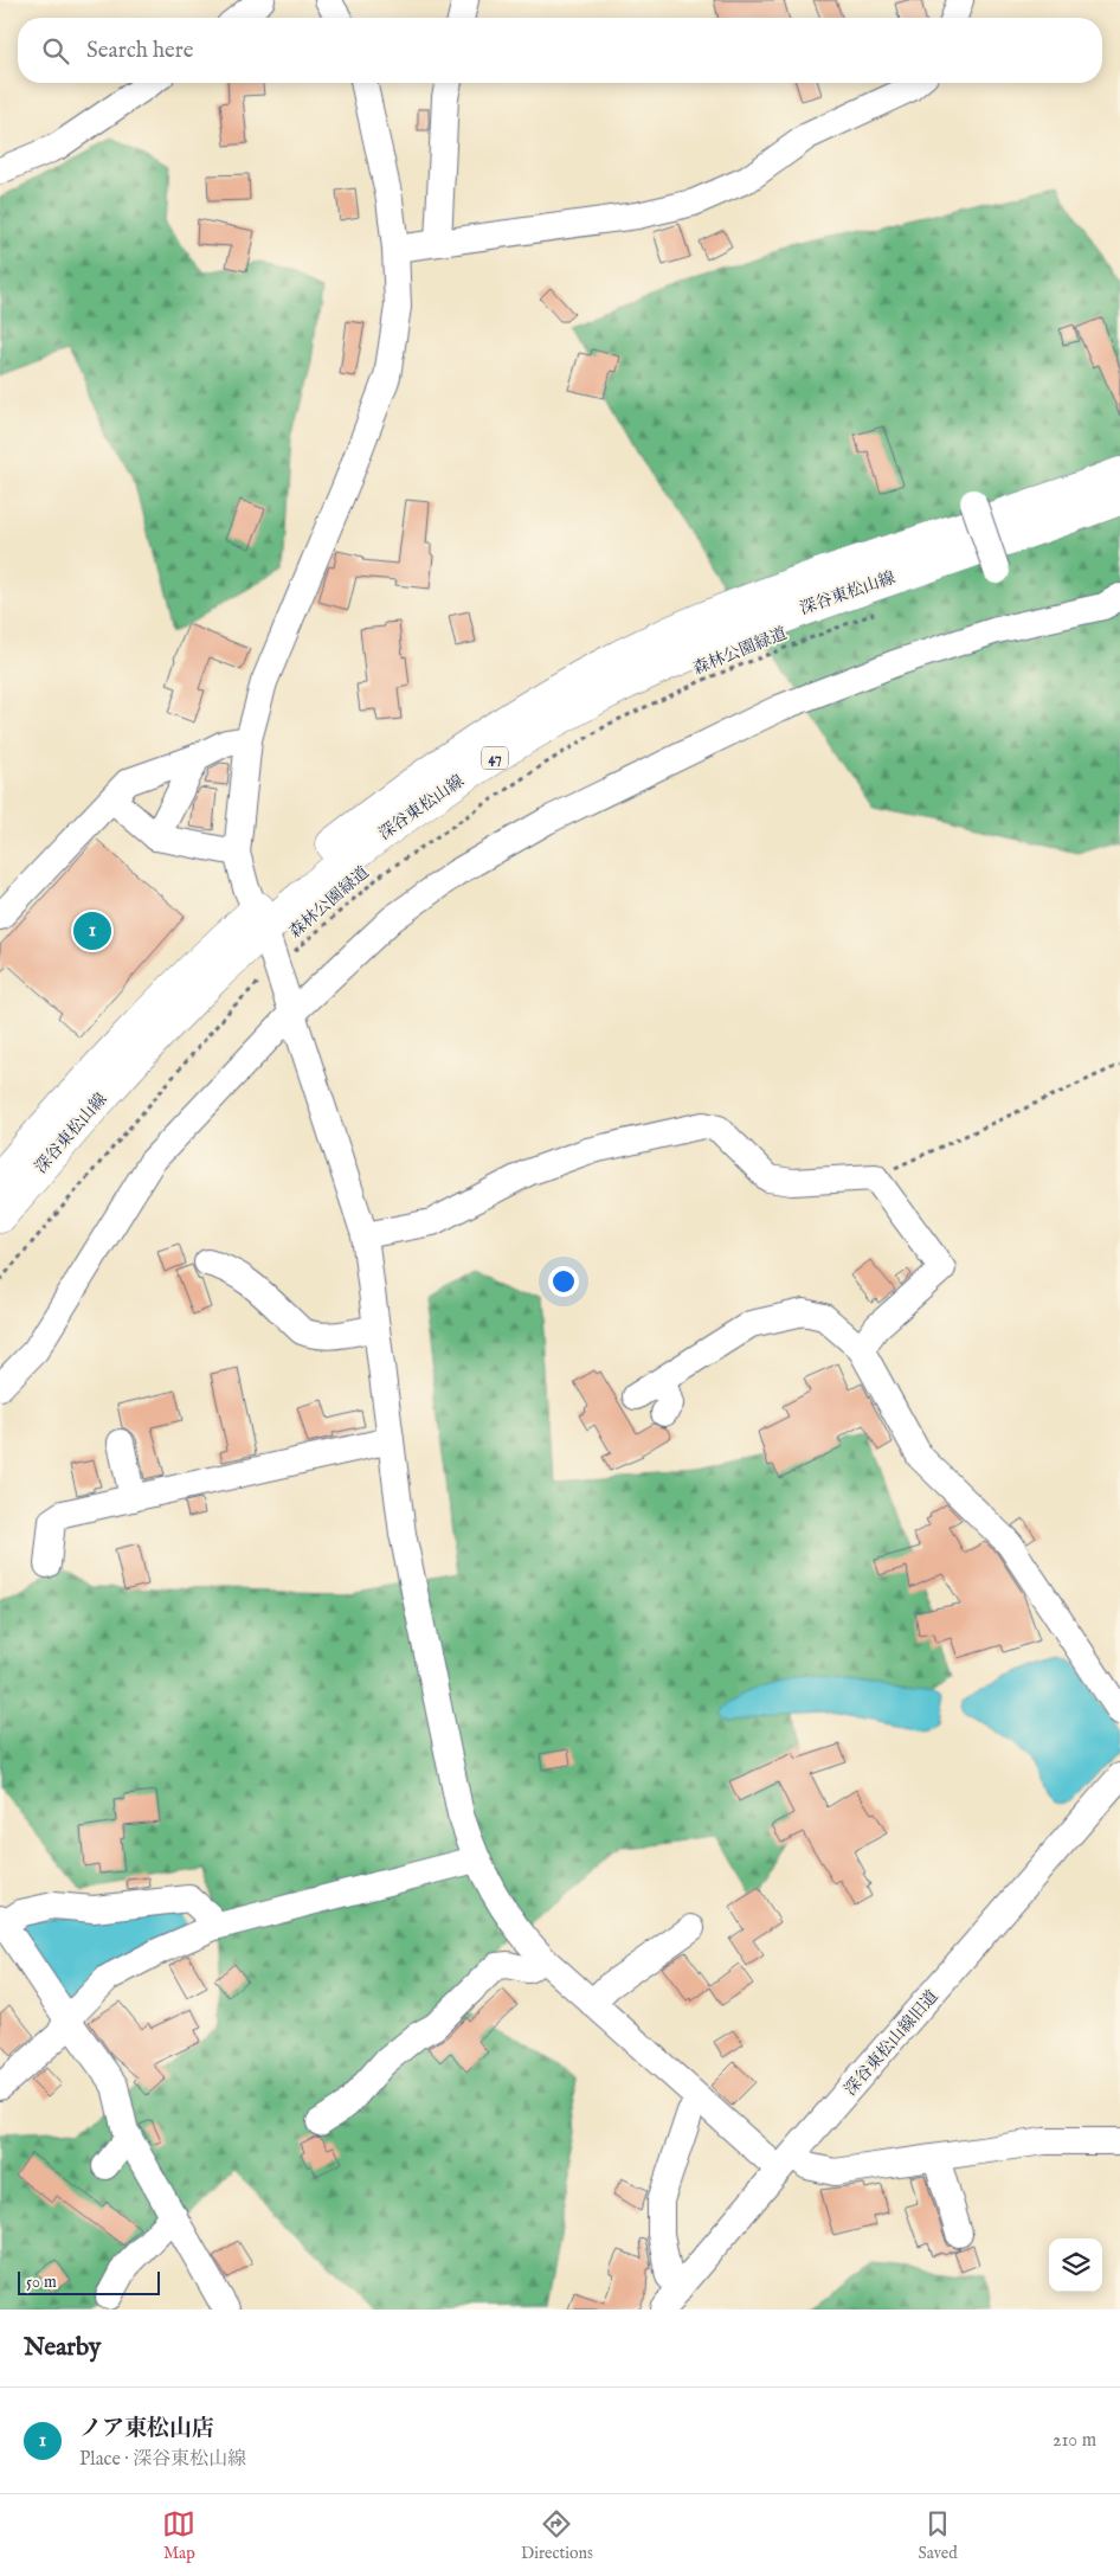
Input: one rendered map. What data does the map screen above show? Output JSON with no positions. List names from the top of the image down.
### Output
{
  "streets": {
    "main road": ["深谷東松山線", "47"],
    "street": ["深谷東松山線旧道"],
    "path": ["森林公園緑道"]
  },
  "scale_bar": "50 m",
  "page": {
    "search": "Search here",
    "pins": "1",
    "scale": "50 m",
    "heading": "Nearby",
    "list": [
      {
        "mark": "1",
        "name": "ノア東松山店",
        "note": "Place · 深谷東松山線",
        "value": "210 m"
      }
    ],
    "nav": ["Map", "Directions", "Saved"]
  }
}
